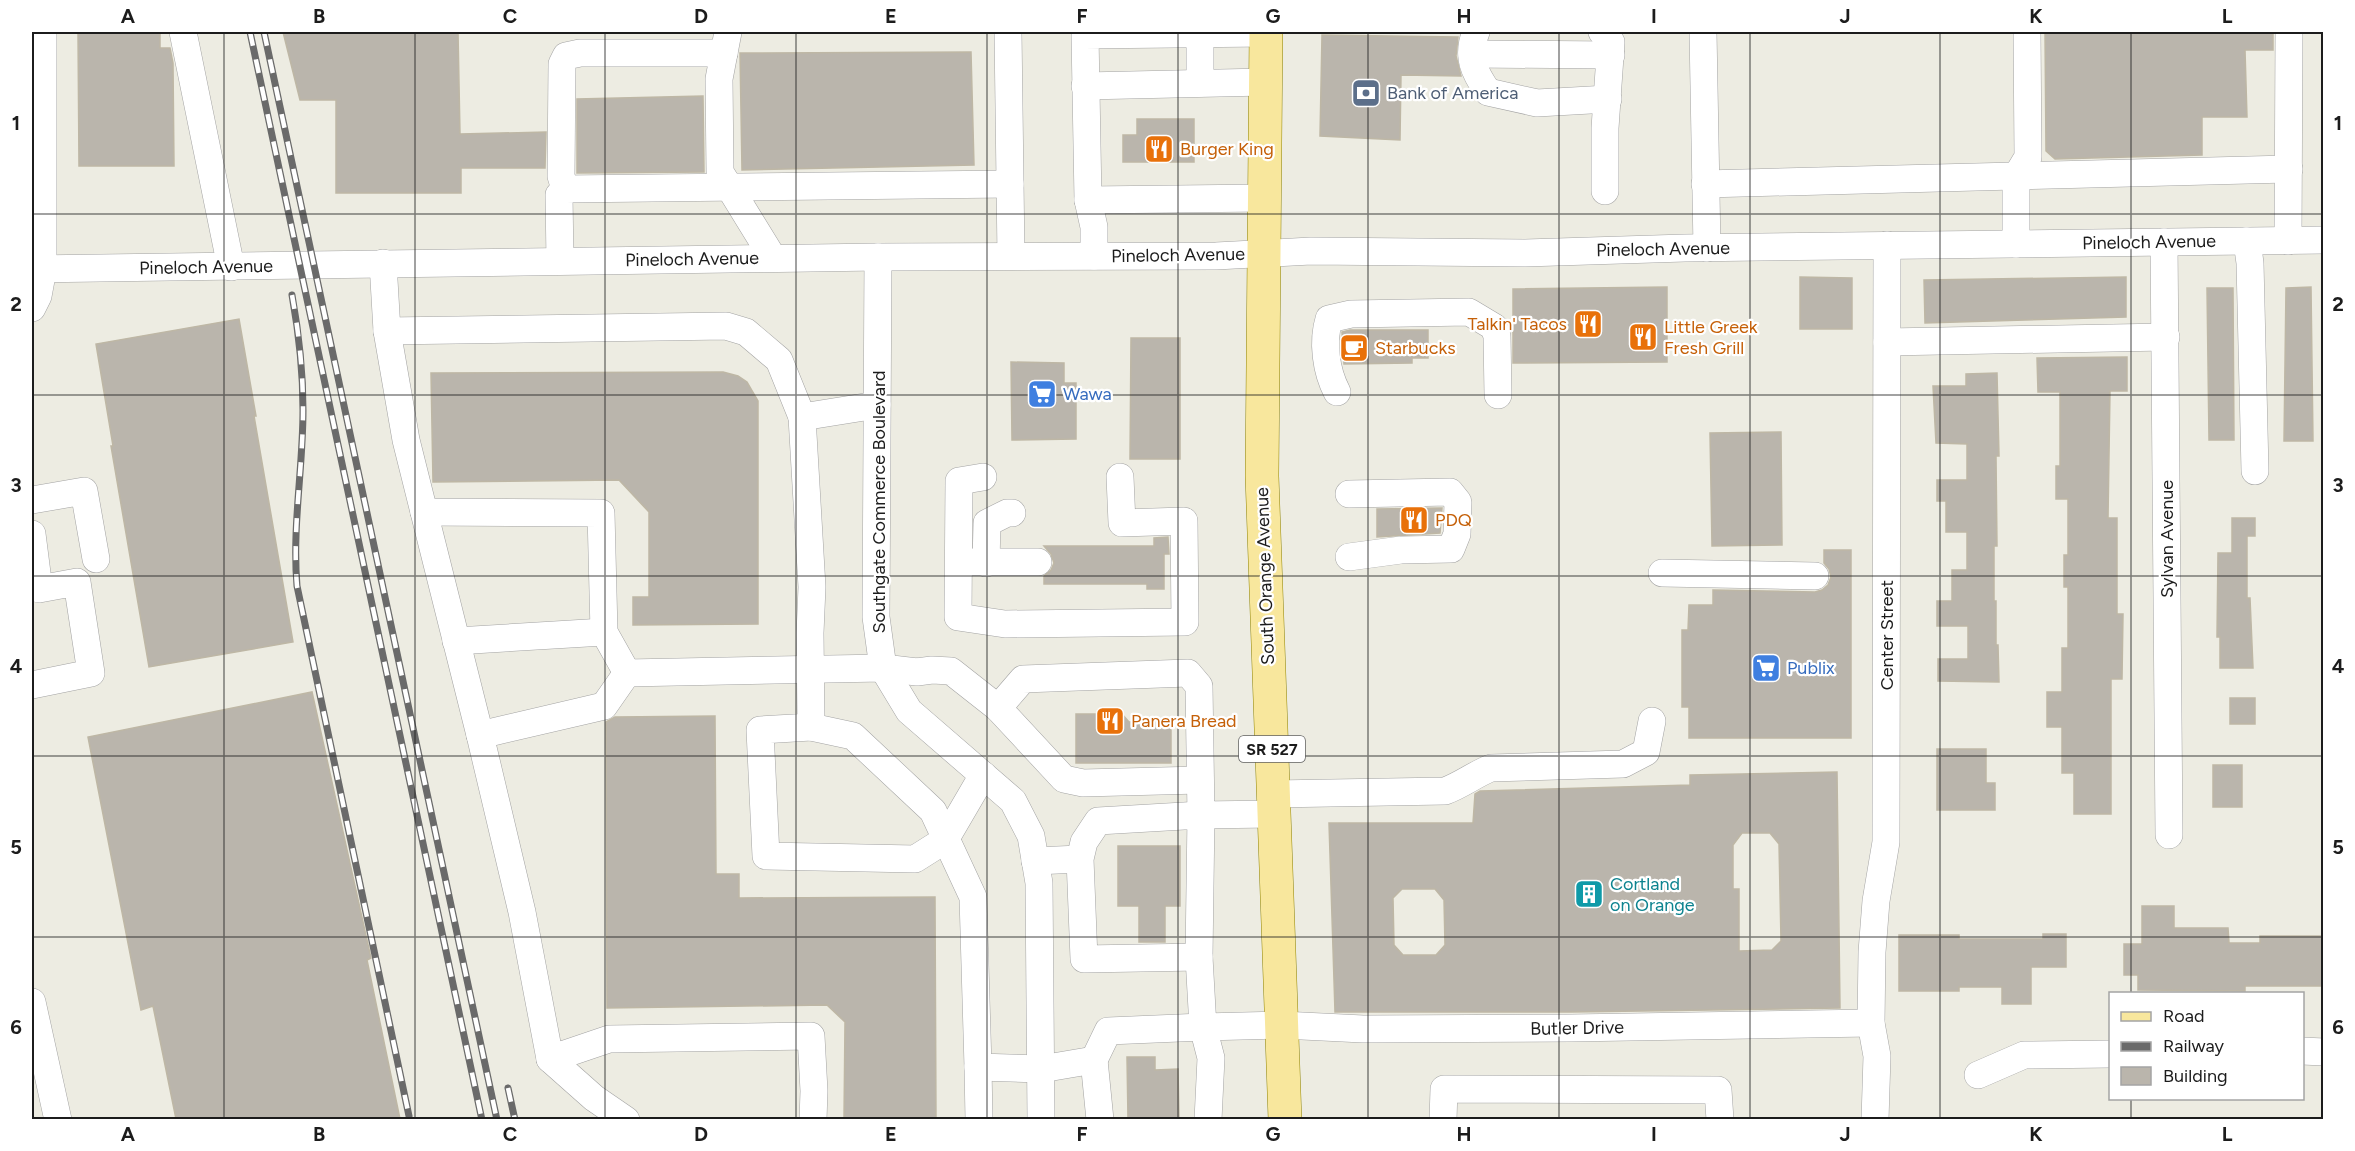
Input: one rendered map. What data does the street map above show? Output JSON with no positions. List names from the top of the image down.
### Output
{
  "streets": {
    "main road": ["South Orange Avenue", "SR 527"],
    "street": [
      "Pineloch Avenue",
      "Southgate Commerce Boulevard",
      "Sylvan Avenue",
      "Center Street",
      "Butler Drive"
    ]
  },
  "crossings": [
    ["Pineloch Avenue", "Southgate Commerce Boulevard"],
    ["Pineloch Avenue", "Sylvan Avenue"],
    ["Pineloch Avenue", "South Orange Avenue"],
    ["Pineloch Avenue", "Center Street"],
    ["South Orange Avenue", "Butler Drive"],
    ["Center Street", "Butler Drive"]
  ],
  "places": {
    "bank": ["Bank of America"],
    "restaurant": [
      "Burger King",
      "Talkin' Tacos",
      "Little Greek Fresh Grill",
      "PDQ",
      "Panera Bread"
    ],
    "cafe": ["Starbucks"],
    "supermarket": ["Wawa", "Publix"],
    "building": ["Cortland on Orange"]
  },
  "legend": ["Road", "Railway", "Building"],
  "grid": {
    "columns": [
      "A",
      "B",
      "C",
      "D",
      "E",
      "F",
      "G",
      "H",
      "I",
      "J",
      "K",
      "L"
    ],
    "rows": [
      "1",
      "2",
      "3",
      "4",
      "5",
      "6"
    ]
  }
}
